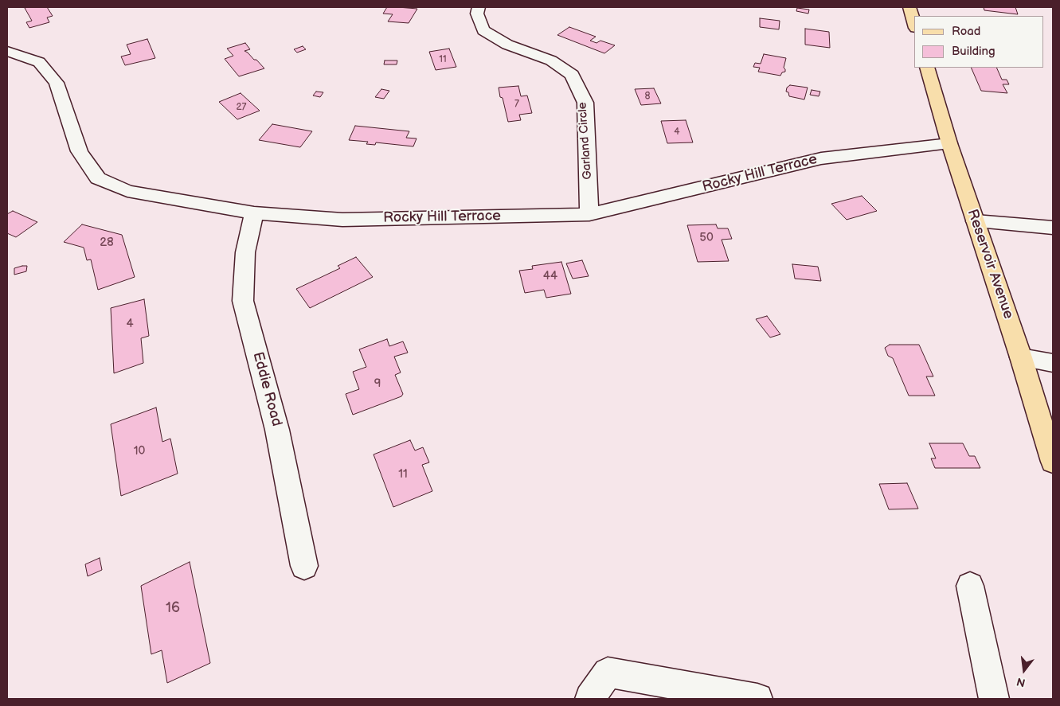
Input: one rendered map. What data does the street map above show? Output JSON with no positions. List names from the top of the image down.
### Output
{
  "streets": {
    "main road": ["Reservoir Avenue"],
    "street": ["Garland Circle", "Rocky Hill Terrace", "Eddie Road"]
  },
  "crossings": [
    ["Garland Circle", "Rocky Hill Terrace"],
    ["Rocky Hill Terrace", "Reservoir Avenue"],
    ["Rocky Hill Terrace", "Eddie Road"]
  ],
  "house_numbers": [
    "11",
    "8",
    "7",
    "27",
    "4",
    "50",
    "28",
    "44",
    "4",
    "9",
    "10",
    "11",
    "16"
  ],
  "legend": ["Road", "Building"],
  "north": "bottom"
}
